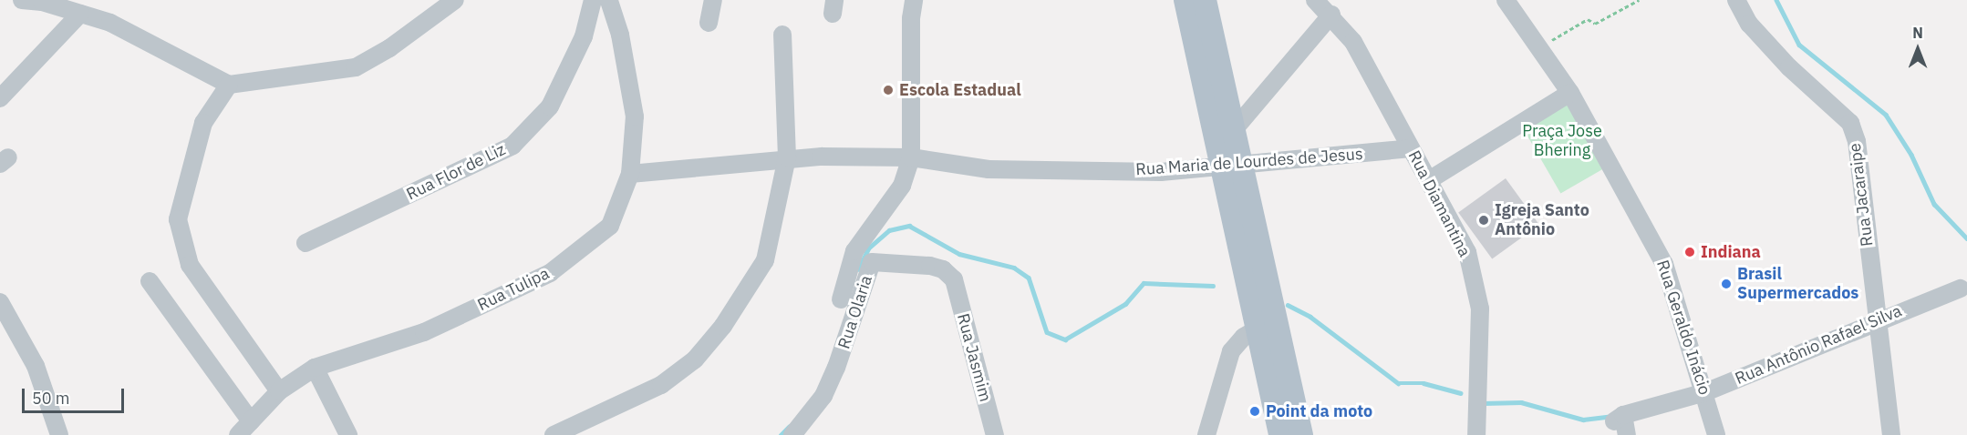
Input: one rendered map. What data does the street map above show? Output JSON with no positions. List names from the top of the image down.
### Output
{
  "streets": {
    "street": [
      "Rua Maria de Lourdes de Jesus",
      "Rua Flor de Liz",
      "Rua Jacaraipe",
      "Rua Diamantina",
      "Rua Tulipa",
      "Rua Olaria",
      "Rua Geraldo Inácio",
      "Rua Antônio Rafael Silva",
      "Rua Jasmim"
    ]
  },
  "crossings": [
    ["Rua Maria de Lourdes de Jesus", "Rua Diamantina"],
    ["Rua Maria de Lourdes de Jesus", "Rua Tulipa"],
    ["Rua Maria de Lourdes de Jesus", "Rua Olaria"],
    ["Rua Jacaraipe", "Rua Antônio Rafael Silva"],
    ["Rua Olaria", "Rua Jasmim"],
    ["Rua Geraldo Inácio", "Rua Antônio Rafael Silva"]
  ],
  "parks": ["Praça Jose Bhering"],
  "places": [
    "Escola Estadual",
    "Igreja Santo Antônio",
    "Indiana",
    "Brasil Supermercados",
    "Point da moto"
  ],
  "scale_bar": "50 m",
  "north": "top"
}
